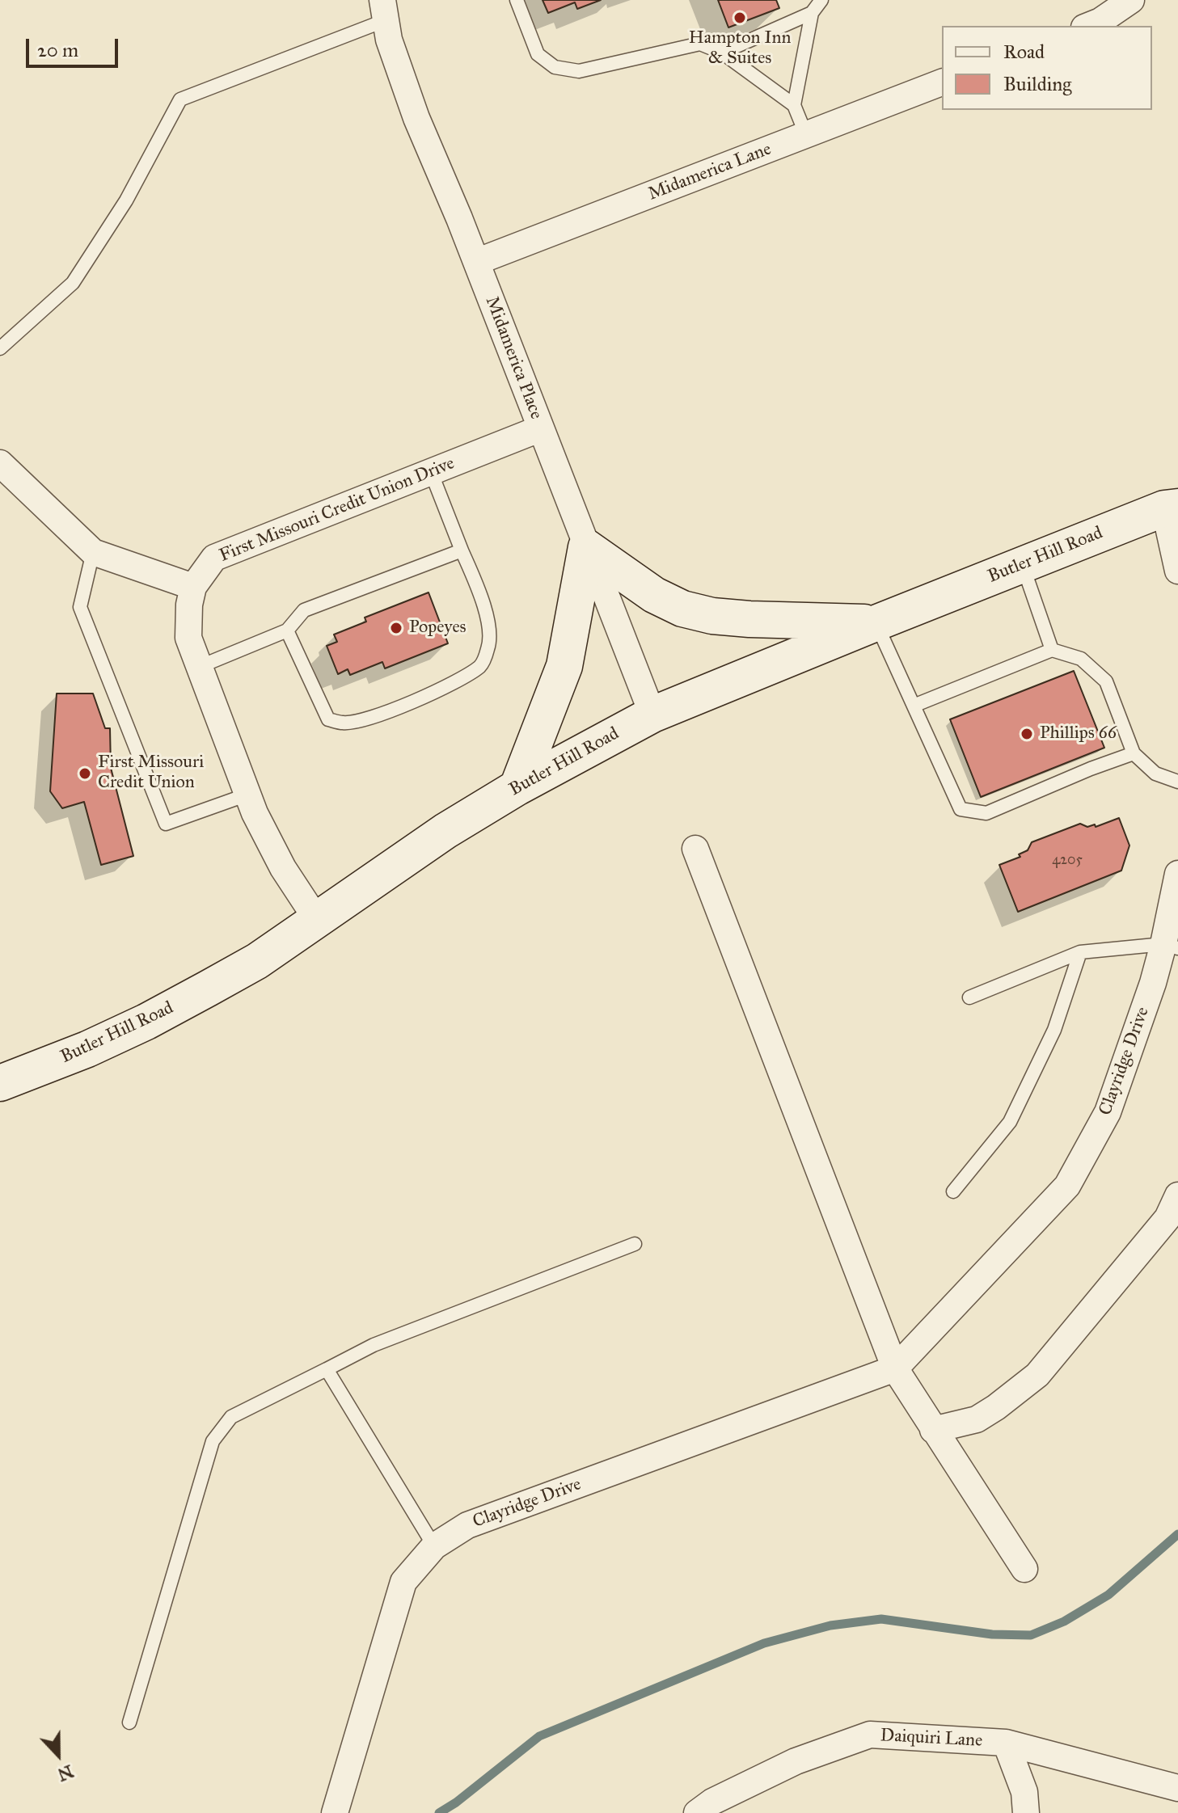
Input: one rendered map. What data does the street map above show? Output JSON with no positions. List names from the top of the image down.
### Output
{
  "streets": {
    "main road": ["Butler Hill Road"],
    "street": [
      "Midamerica Lane",
      "Midamerica Place",
      "First Missouri Credit Union Drive",
      "Clayridge Drive",
      "Daiquiri Lane"
    ]
  },
  "crossings": [
    ["Midamerica Lane", "Midamerica Place"],
    ["Midamerica Place", "First Missouri Credit Union Drive"],
    ["Midamerica Place", "Butler Hill Road"],
    ["First Missouri Credit Union Drive", "Butler Hill Road"]
  ],
  "places": [
    "Hampton Inn & Suites",
    "Popeyes",
    "Phillips 66",
    "First Missouri Credit Union"
  ],
  "house_numbers": ["4205"],
  "legend": ["Road", "Building"],
  "scale_bar": "20 m",
  "north": "bottom"
}
